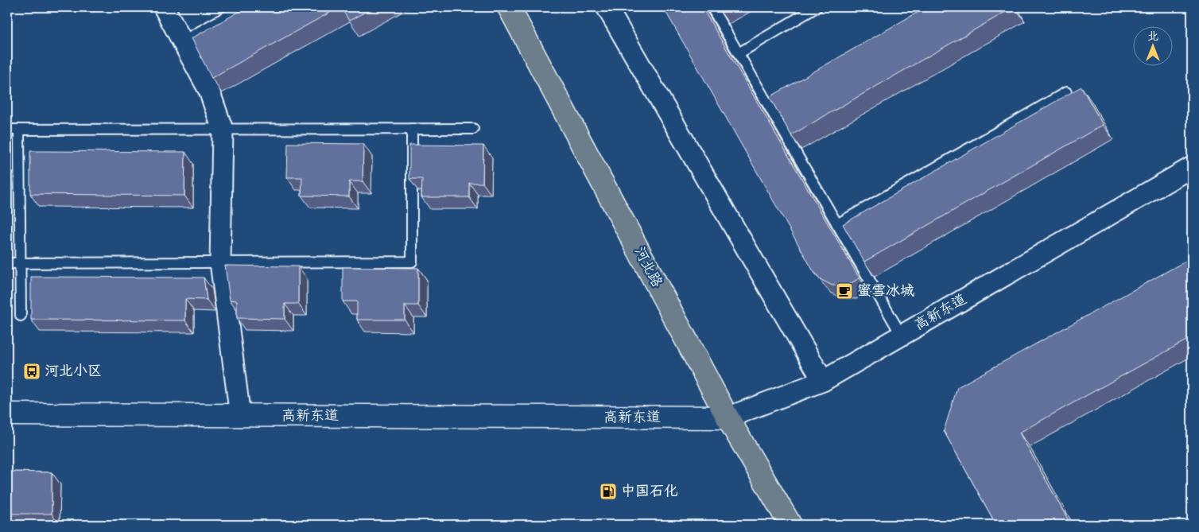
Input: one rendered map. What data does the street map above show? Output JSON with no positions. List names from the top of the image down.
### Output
{
  "streets": {
    "main road": ["河北路"],
    "street": ["高新东道"]
  },
  "crossings": [
    ["河北路", "高新东道"]
  ],
  "places": {
    "cafe": ["蜜雪冰城"],
    "bus stop": ["河北小区"],
    "fuel station": ["中国石化"]
  },
  "north": "top"
}
